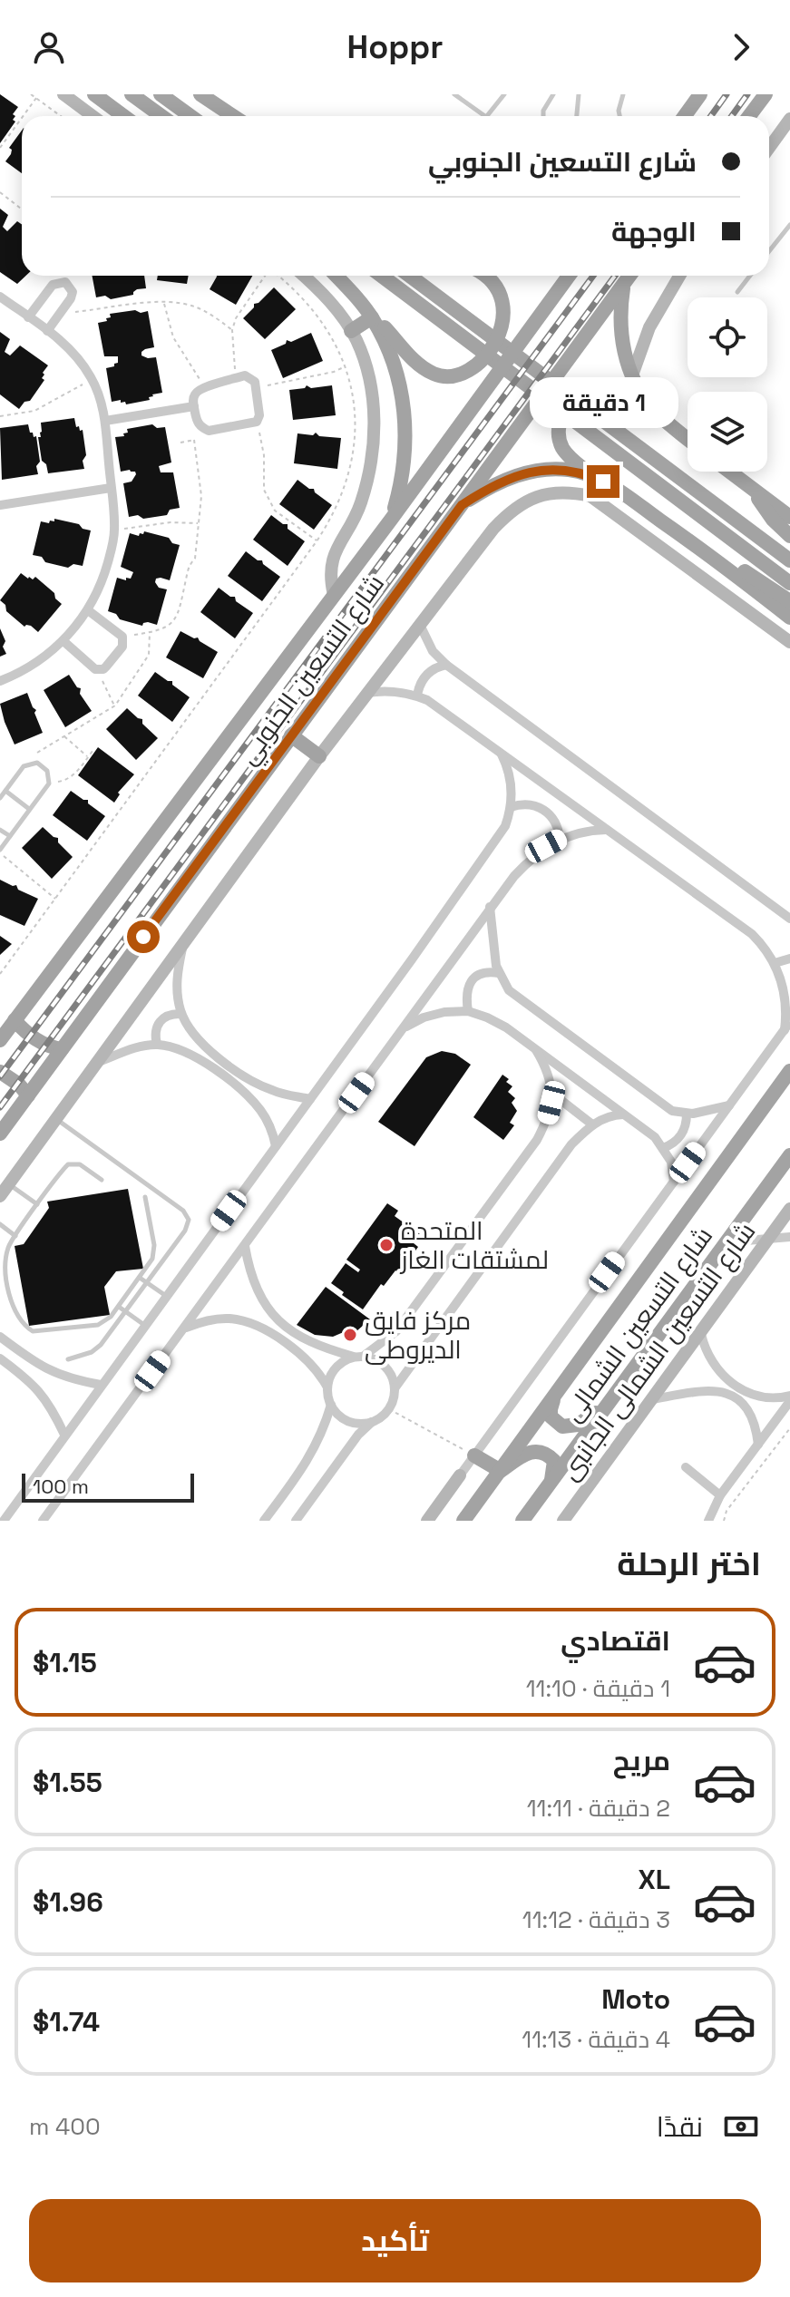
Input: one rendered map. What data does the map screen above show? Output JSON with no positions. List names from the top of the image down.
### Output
{
  "streets": {
    "main road": ["شارع التسعين الجنوبي", "شارع التسعين الشمالى"],
    "street": ["شارع التسعين الشمالى الجانبى"]
  },
  "places": ["المتحدة لمشتقات الغاز", "مركز فايق الديروطى"],
  "scale_bar": "100 m",
  "page": {
    "header": "Hoppr",
    "banner": ["شارع التسعين الجنوبي", "الوجهة"],
    "bubble": "1 دقيقة",
    "scale": "100 m",
    "heading": "اختر الرحلة",
    "list": [
      {
        "name": "اقتصادي",
        "note": "1 دقيقة · 11:10",
        "value": "$1.15"
      },
      {
        "name": "مريح",
        "note": "2 دقيقة · 11:11",
        "value": "$1.55"
      },
      {
        "name": "XL",
        "note": "3 دقيقة · 11:12",
        "value": "$1.96"
      },
      {
        "name": "Moto",
        "note": "4 دقيقة · 11:13",
        "value": "$1.74"
      }
    ],
    "pay": ["نقدًا", "400 m"],
    "buttons": "تأكيد"
  }
}
